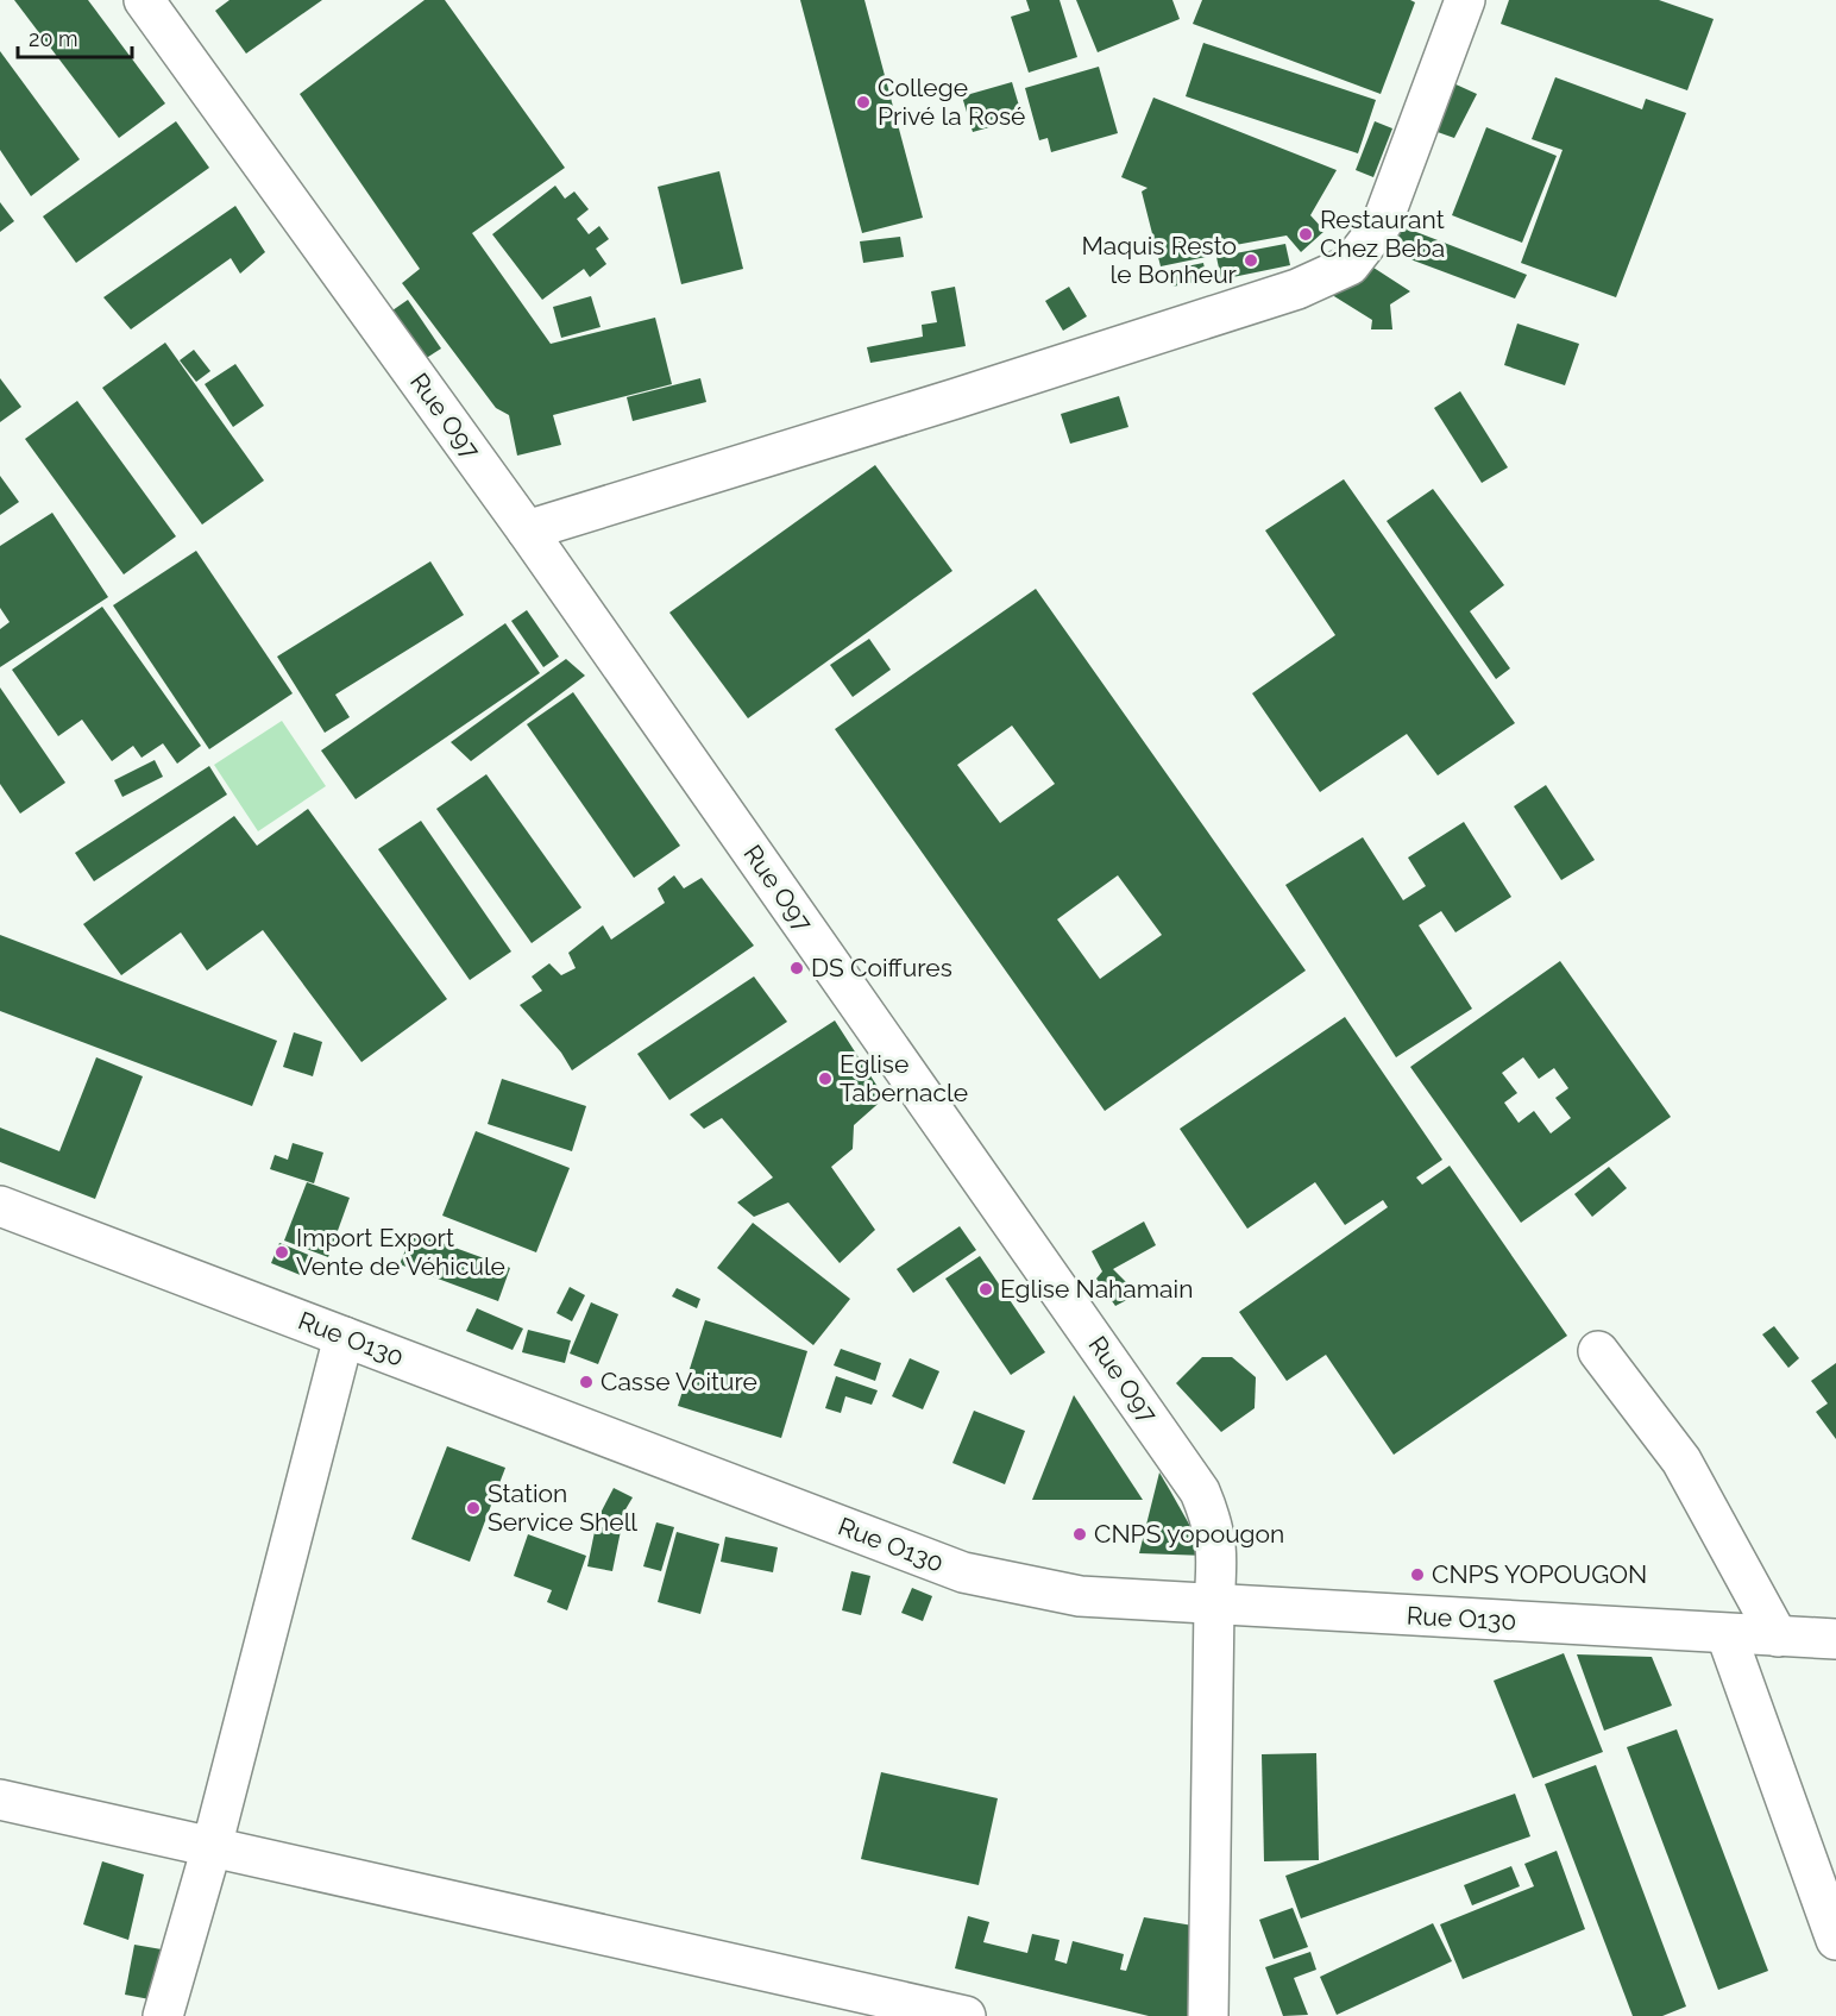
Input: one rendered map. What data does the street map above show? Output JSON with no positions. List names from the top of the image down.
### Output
{
  "streets": {
    "street": ["Rue O97", "Rue O130"]
  },
  "crossings": [
    ["Rue O97", "Rue O130"]
  ],
  "places": [
    "College Privé la Rosé",
    "Restaurant Chez Beba",
    "Maquis Resto le Bonheur",
    "DS Coiffures",
    "Eglise Tabernacle",
    "Import Export Vente de Véhicule",
    "Eglise Nahamain",
    "Casse Voiture",
    "Station Service Shell",
    "CNPS yopougon",
    "CNPS YOPOUGON"
  ],
  "scale_bar": "20 m"
}
